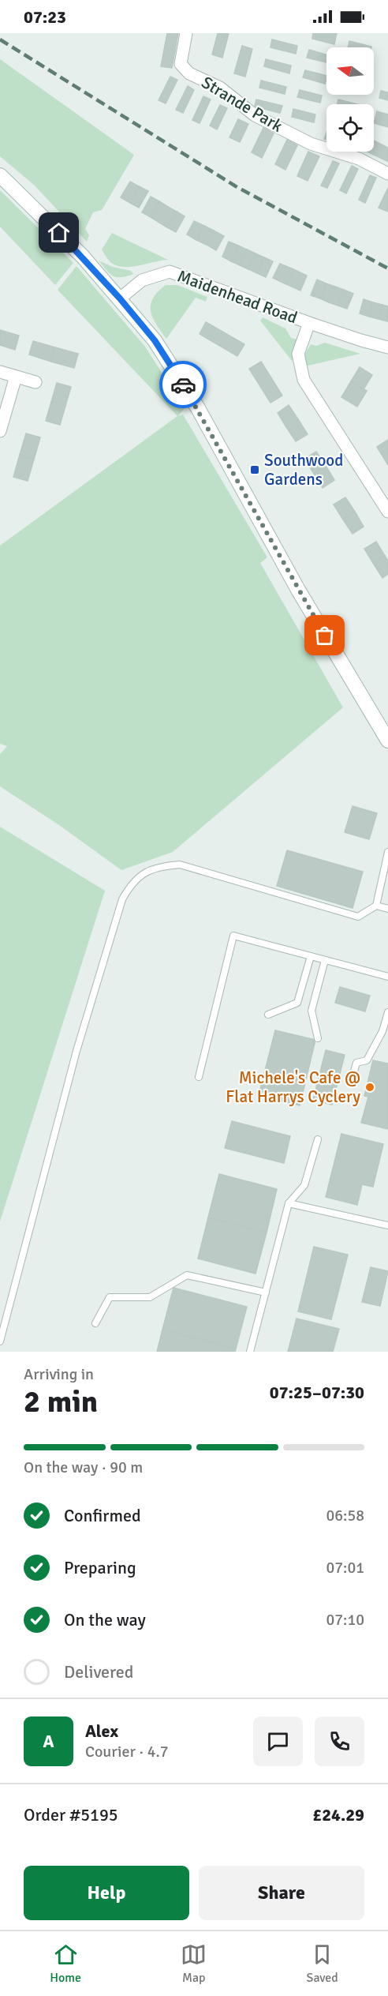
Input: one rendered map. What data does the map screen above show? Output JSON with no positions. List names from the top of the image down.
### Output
{
  "streets": {
    "street": ["Strande Park", "Maidenhead Road"]
  },
  "places": {
    "transit": ["Southwood Gardens"],
    "other": ["Michele's Cafe @ Flat Harrys Cyclery"]
  },
  "north": "left",
  "page": {
    "status": "07:23",
    "heading": ["2 min", "Arriving in", "07:25–07:30"],
    "panel": [
      "Alex",
      "Courier · 4.7",
      "Order #5195",
      "£24.29"
    ],
    "bar": "On the way · 90 m",
    "list": [
      ["Confirmed", "06:58"],
      ["Preparing", "07:01"],
      ["On the way", "07:10"],
      "Delivered"
    ],
    "round": "A",
    "buttons": ["Help", "Share"],
    "tabs": ["Home", "Map", "Saved"]
  }
}
